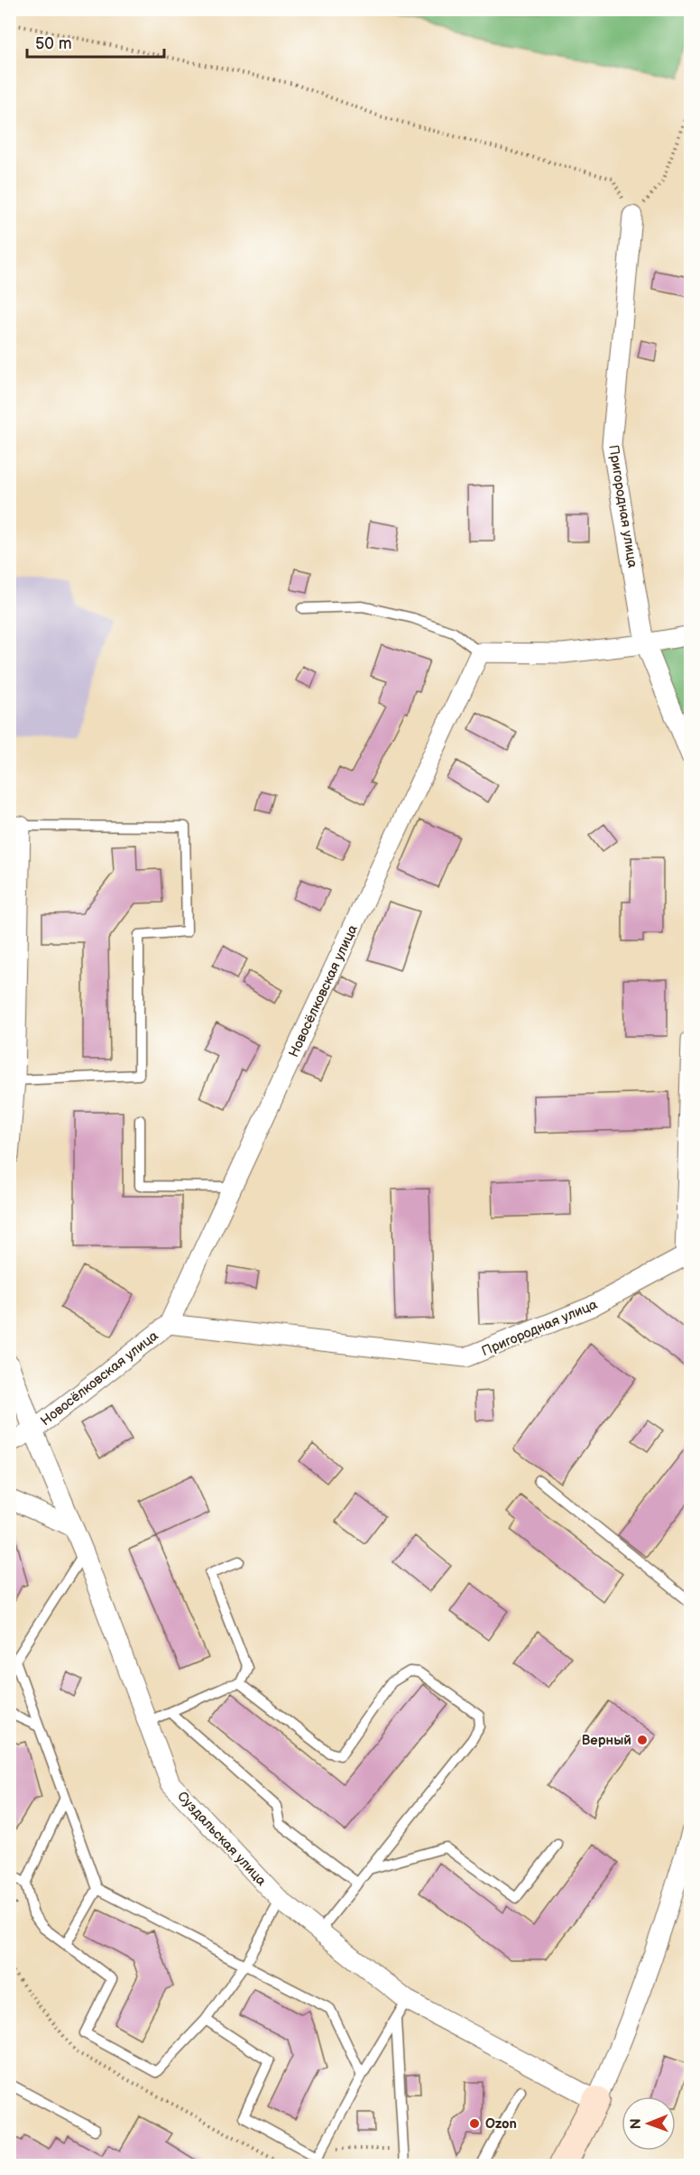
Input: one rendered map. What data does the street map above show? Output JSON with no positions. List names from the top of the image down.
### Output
{
  "streets": {
    "street": ["Пригородная улица", "Новосёлковская улица", "Суздальская улица"]
  },
  "crossings": [
    ["Пригородная улица", "Новосёлковская улица"],
    ["Новосёлковская улица", "Суздальская улица"]
  ],
  "places": ["Верный", "Ozon"],
  "scale_bar": "50 m",
  "north": "left"
}
